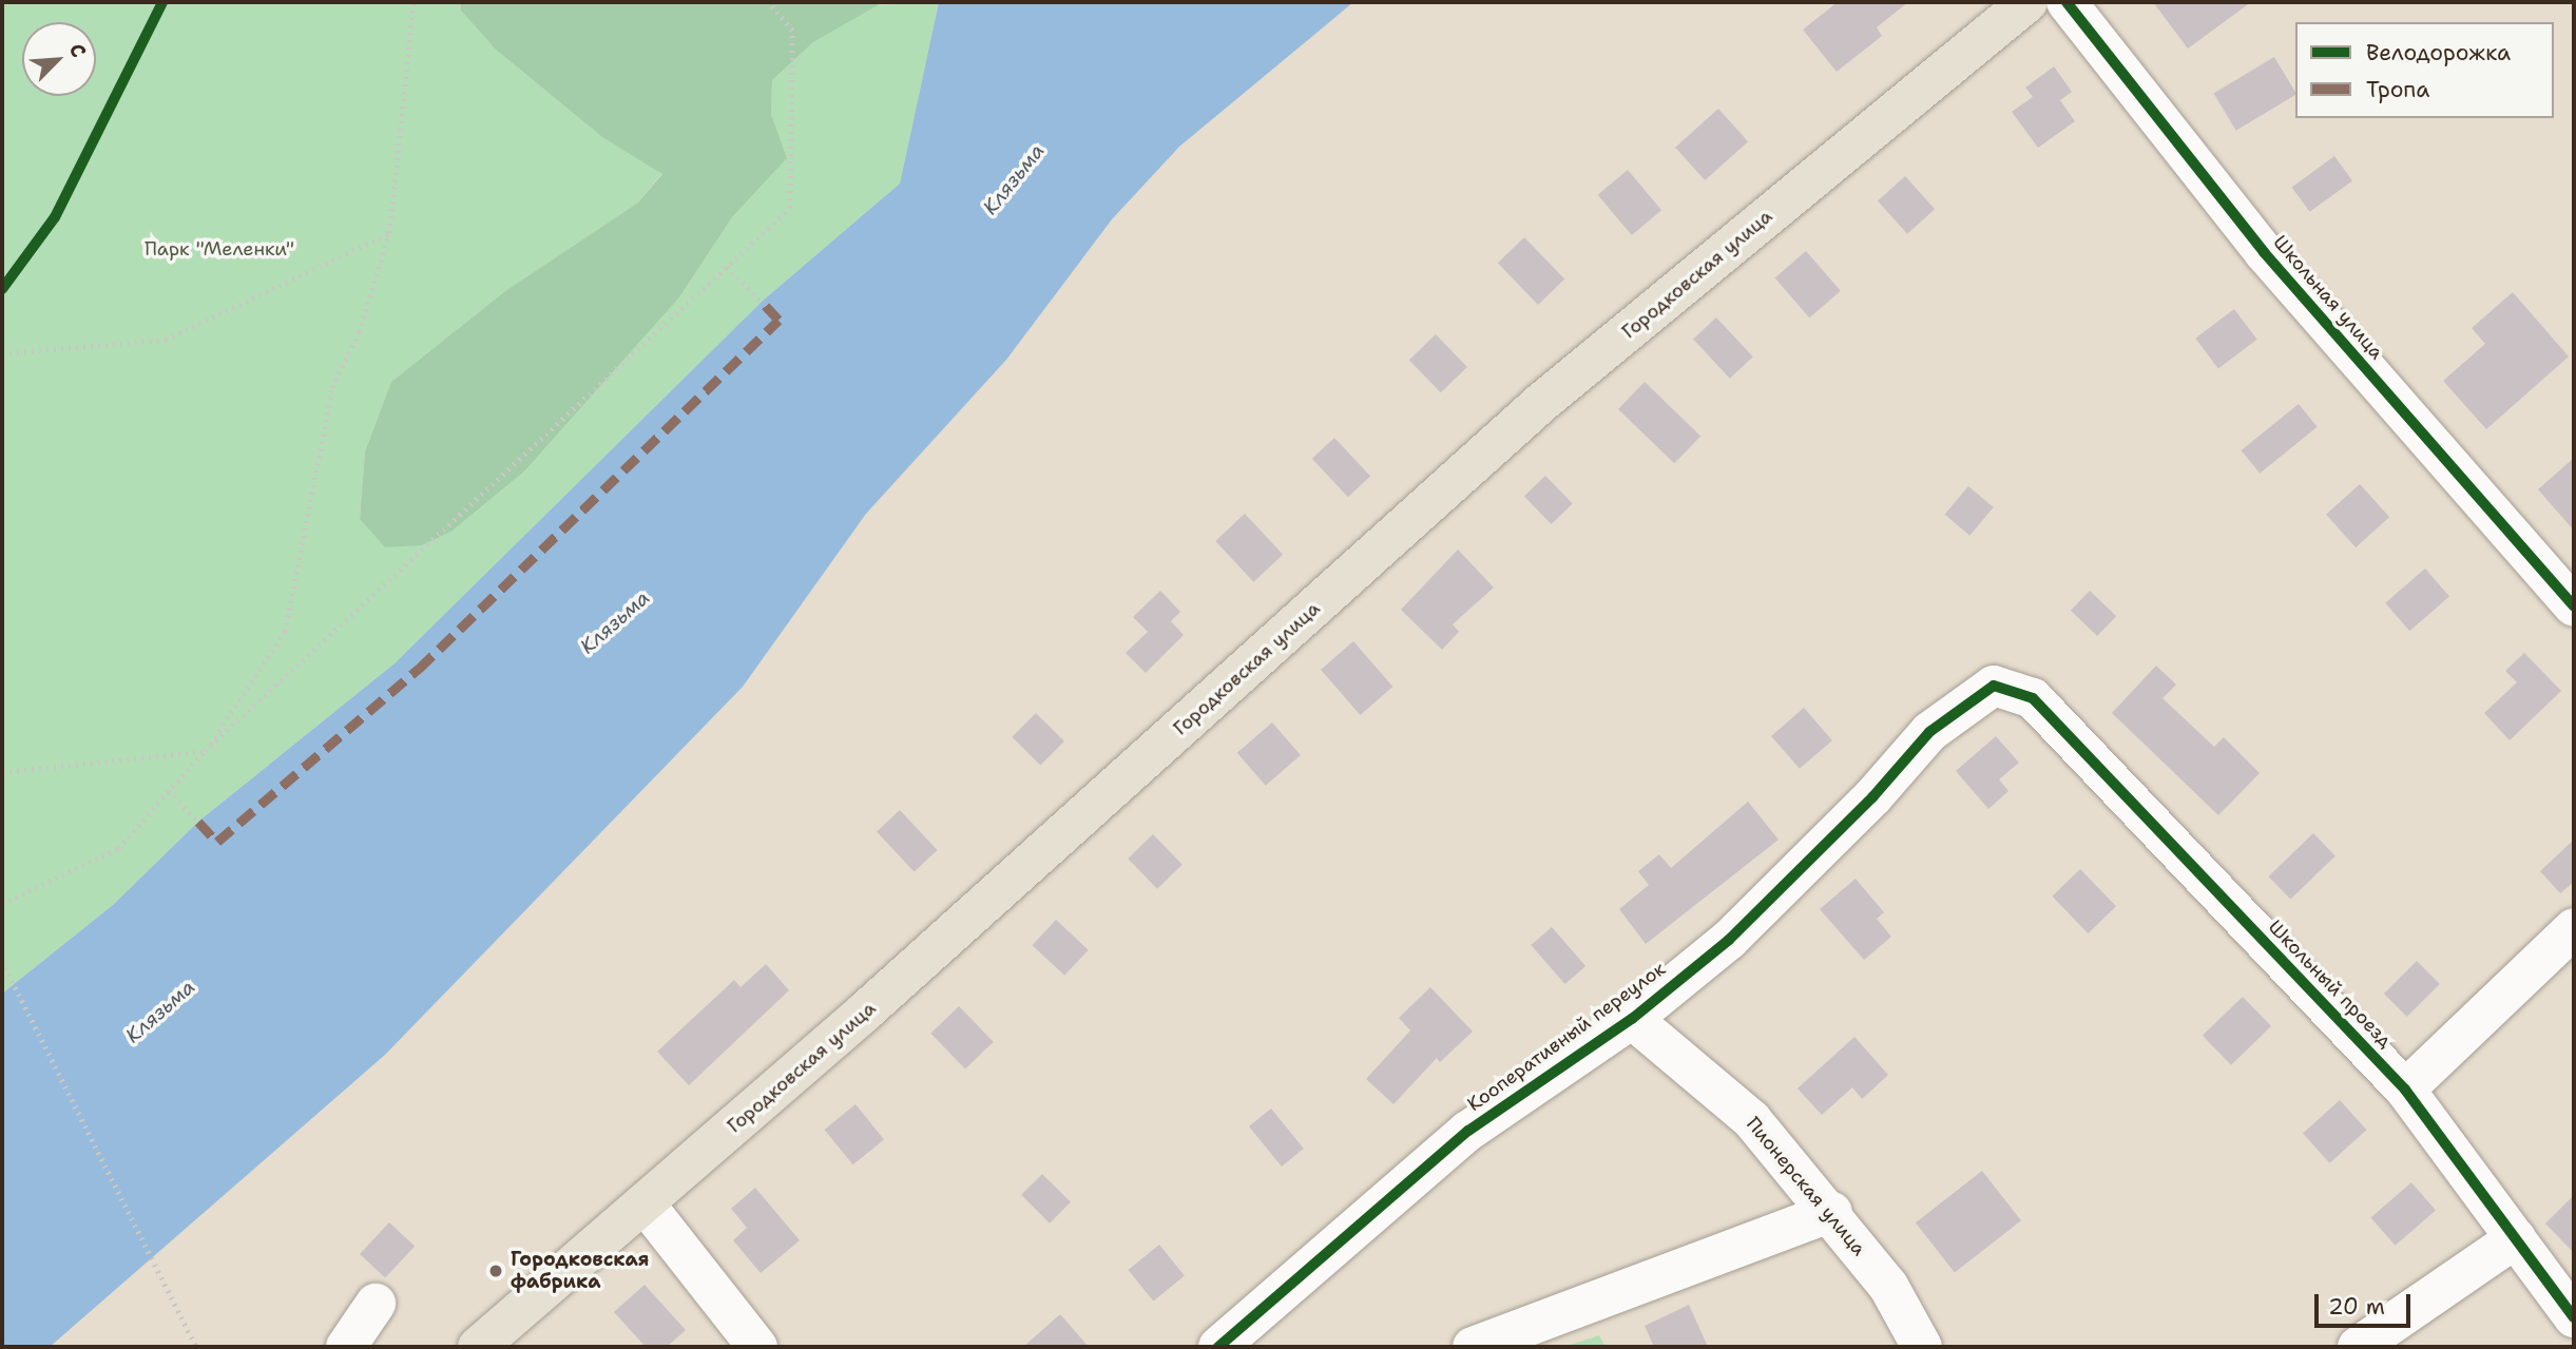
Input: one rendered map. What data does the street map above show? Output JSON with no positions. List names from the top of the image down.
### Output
{
  "streets": {
    "main road": ["Городковская улица"],
    "street": [
      "Школьная улица",
      "Школьный проезд",
      "Кооперативный переулок",
      "Пионерская улица"
    ]
  },
  "crossings": [
    ["Школьный проезд", "Кооперативный переулок"],
    ["Кооперативный переулок", "Пионерская улица"]
  ],
  "water": ["Клязьма"],
  "parks": ["Парк \"Меленки\""],
  "places": ["Городковская фабрика"],
  "legend": ["Велодорожка", "Тропа"],
  "scale_bar": "20 m",
  "north": "top right"
}
